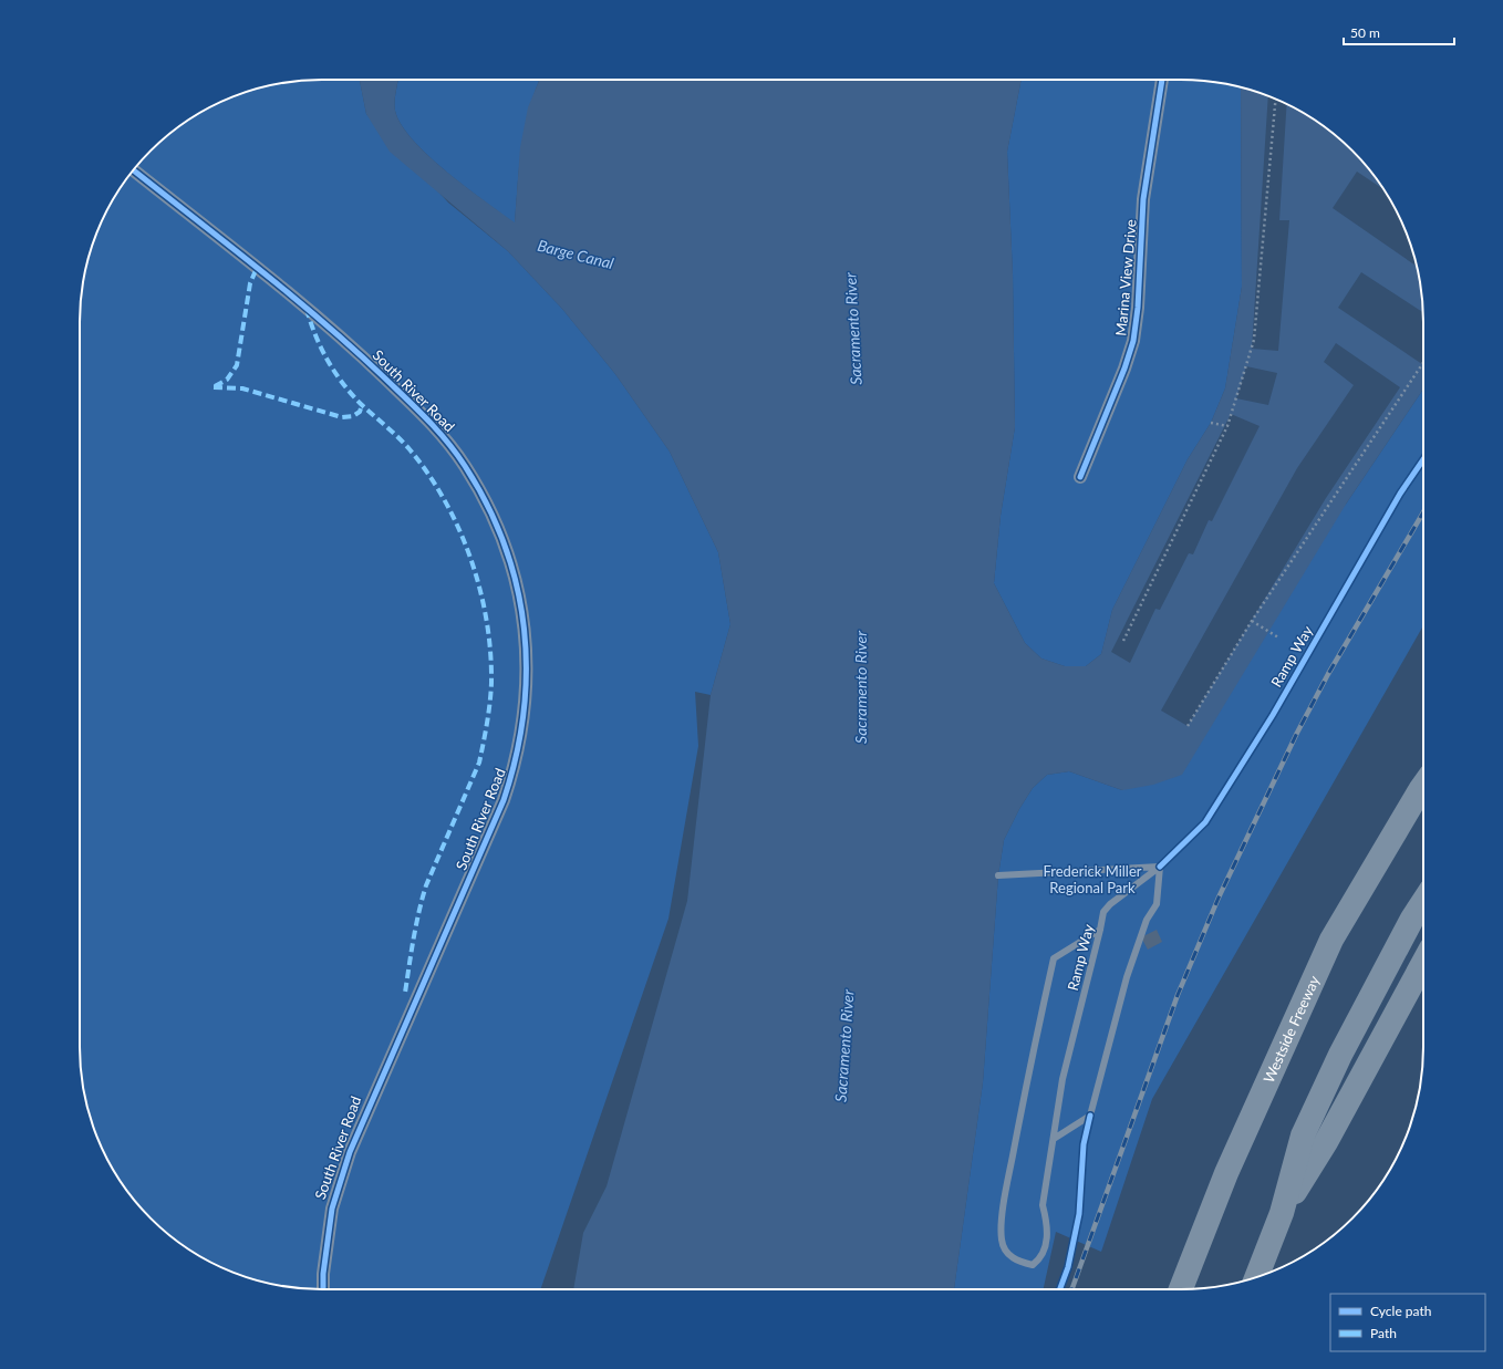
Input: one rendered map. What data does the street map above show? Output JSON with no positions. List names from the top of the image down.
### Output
{
  "streets": {
    "highway": ["Westside Freeway"],
    "street": ["Marina View Drive", "South River Road"],
    "lane": ["Ramp Way"]
  },
  "water": ["Barge Canal", "Sacramento River"],
  "parks": ["Frederick Miller Regional Park"],
  "legend": ["Cycle path", "Path"],
  "scale_bar": "50 m"
}
